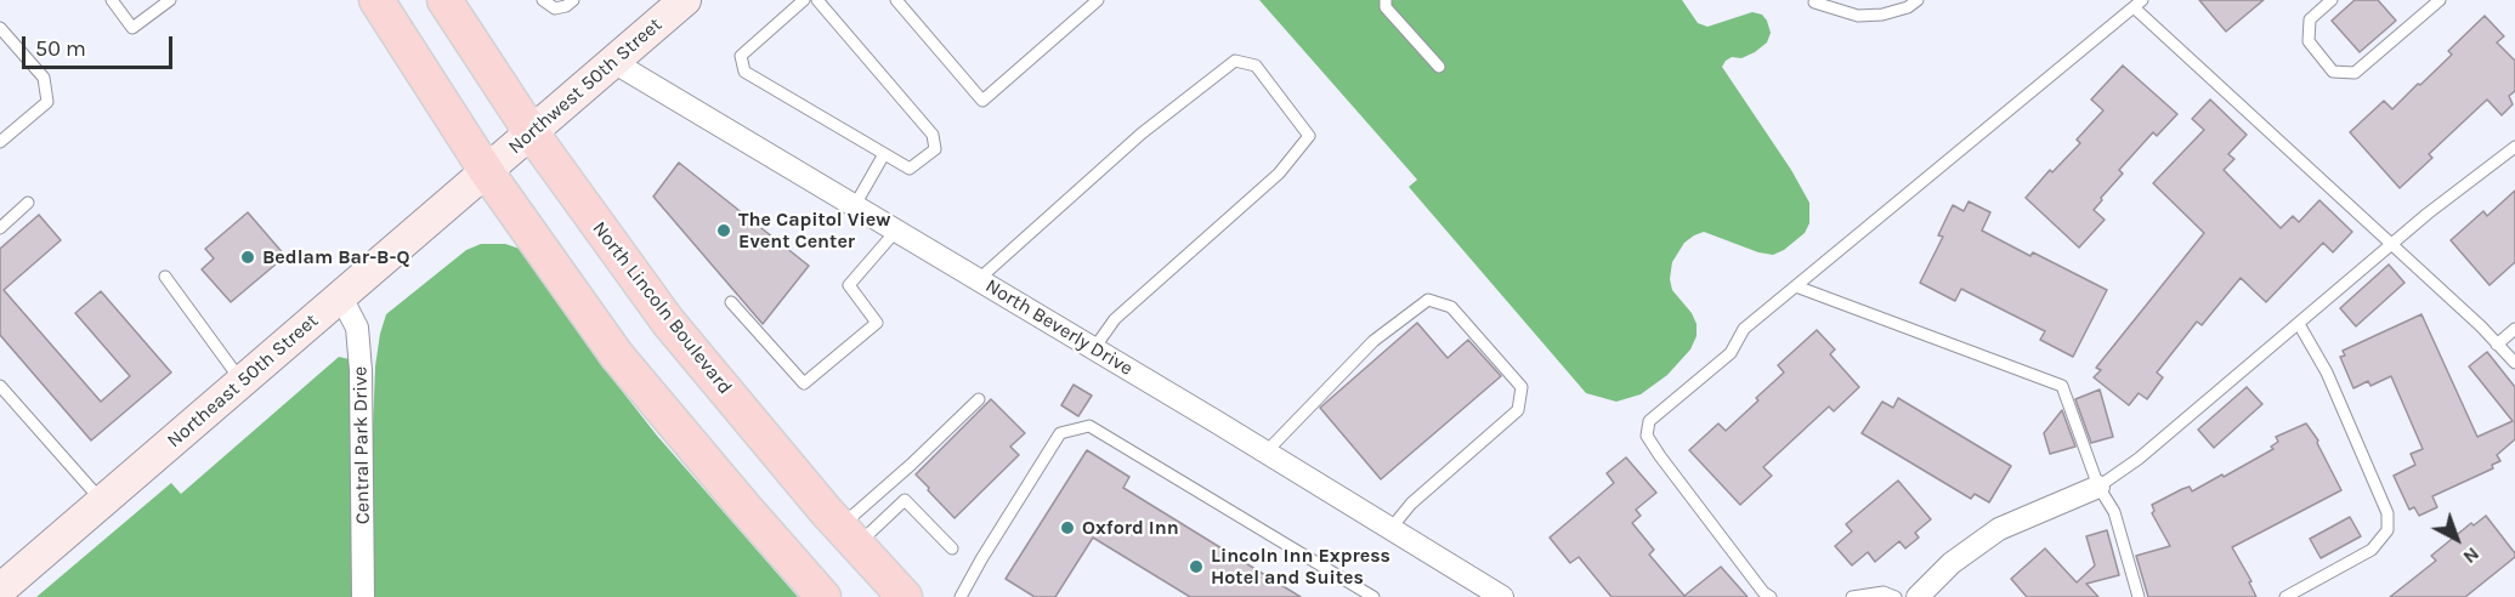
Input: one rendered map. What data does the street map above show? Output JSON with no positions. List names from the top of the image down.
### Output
{
  "streets": {
    "main road": ["Northwest 50th Street", "North Lincoln Boulevard", "Northeast 50th Street"],
    "street": ["North Beverly Drive", "Central Park Drive"]
  },
  "crossings": [
    ["Northwest 50th Street", "North Lincoln Boulevard"],
    ["Northwest 50th Street", "North Beverly Drive"],
    ["Northwest 50th Street", "Northeast 50th Street"],
    ["Northeast 50th Street", "Central Park Drive"]
  ],
  "places": [
    "The Capitol View Event Center",
    "Bedlam Bar-B-Q",
    "Oxford Inn",
    "Lincoln Inn Express Hotel and Suites"
  ],
  "scale_bar": "50 m",
  "north": "bottom right"
}
